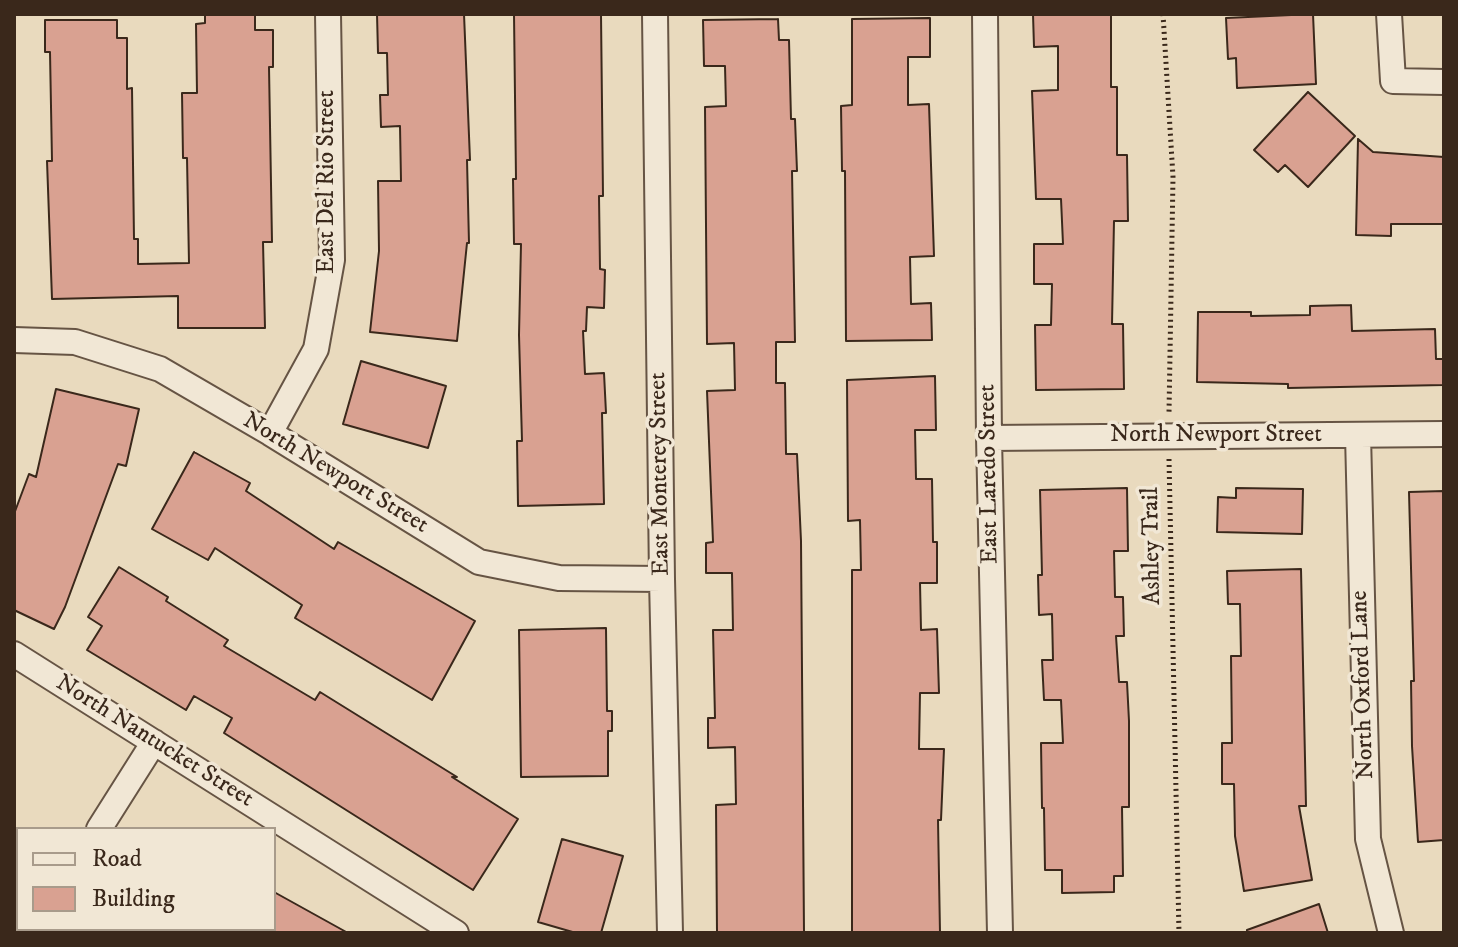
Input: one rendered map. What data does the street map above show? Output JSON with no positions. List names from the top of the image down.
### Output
{
  "streets": {
    "street": [
      "East Del Rio Street",
      "North Newport Street",
      "East Monterey Street",
      "East Laredo Street",
      "North Oxford Lane",
      "North Nantucket Street"
    ],
    "path": ["Ashley Trail"]
  },
  "crossings": [
    ["East Del Rio Street", "North Newport Street"],
    ["North Newport Street", "East Monterey Street"],
    ["North Newport Street", "East Laredo Street"],
    ["North Newport Street", "Ashley Trail"],
    ["North Newport Street", "North Oxford Lane"]
  ],
  "legend": ["Road", "Building"]
}
